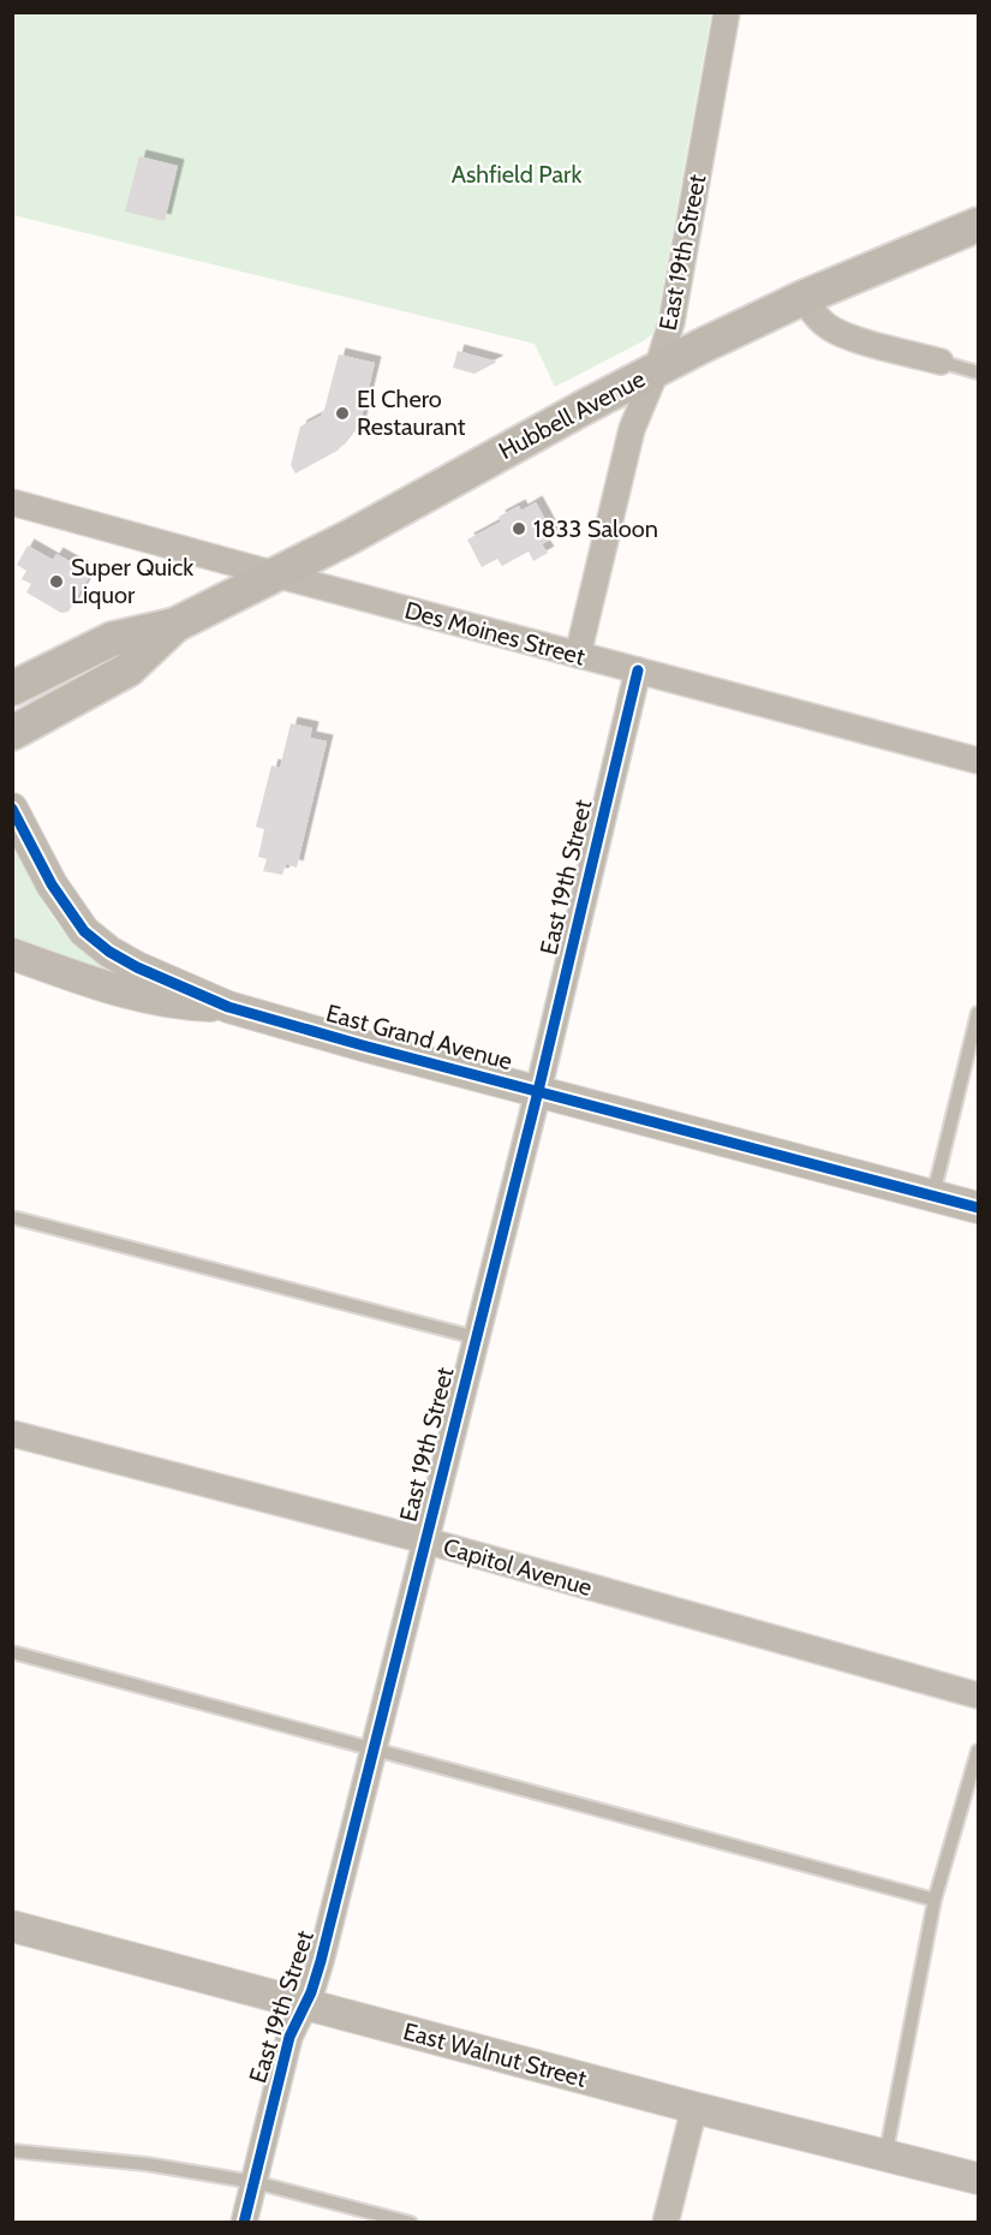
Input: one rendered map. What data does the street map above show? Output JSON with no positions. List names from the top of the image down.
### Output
{
  "streets": {
    "main road": ["Hubbell Avenue"],
    "street": [
      "East 19th Street",
      "Des Moines Street",
      "East Grand Avenue",
      "Capitol Avenue",
      "East Walnut Street"
    ]
  },
  "crossings": [
    ["East 19th Street", "Hubbell Avenue"],
    ["East 19th Street", "Des Moines Street"],
    ["East 19th Street", "East Grand Avenue"],
    ["East 19th Street", "Capitol Avenue"],
    ["East 19th Street", "East Walnut Street"],
    ["Hubbell Avenue", "Des Moines Street"]
  ],
  "parks": ["Ashfield Park"],
  "places": ["El Chero Restaurant", "1833 Saloon", "Super Quick Liquor"]
}
